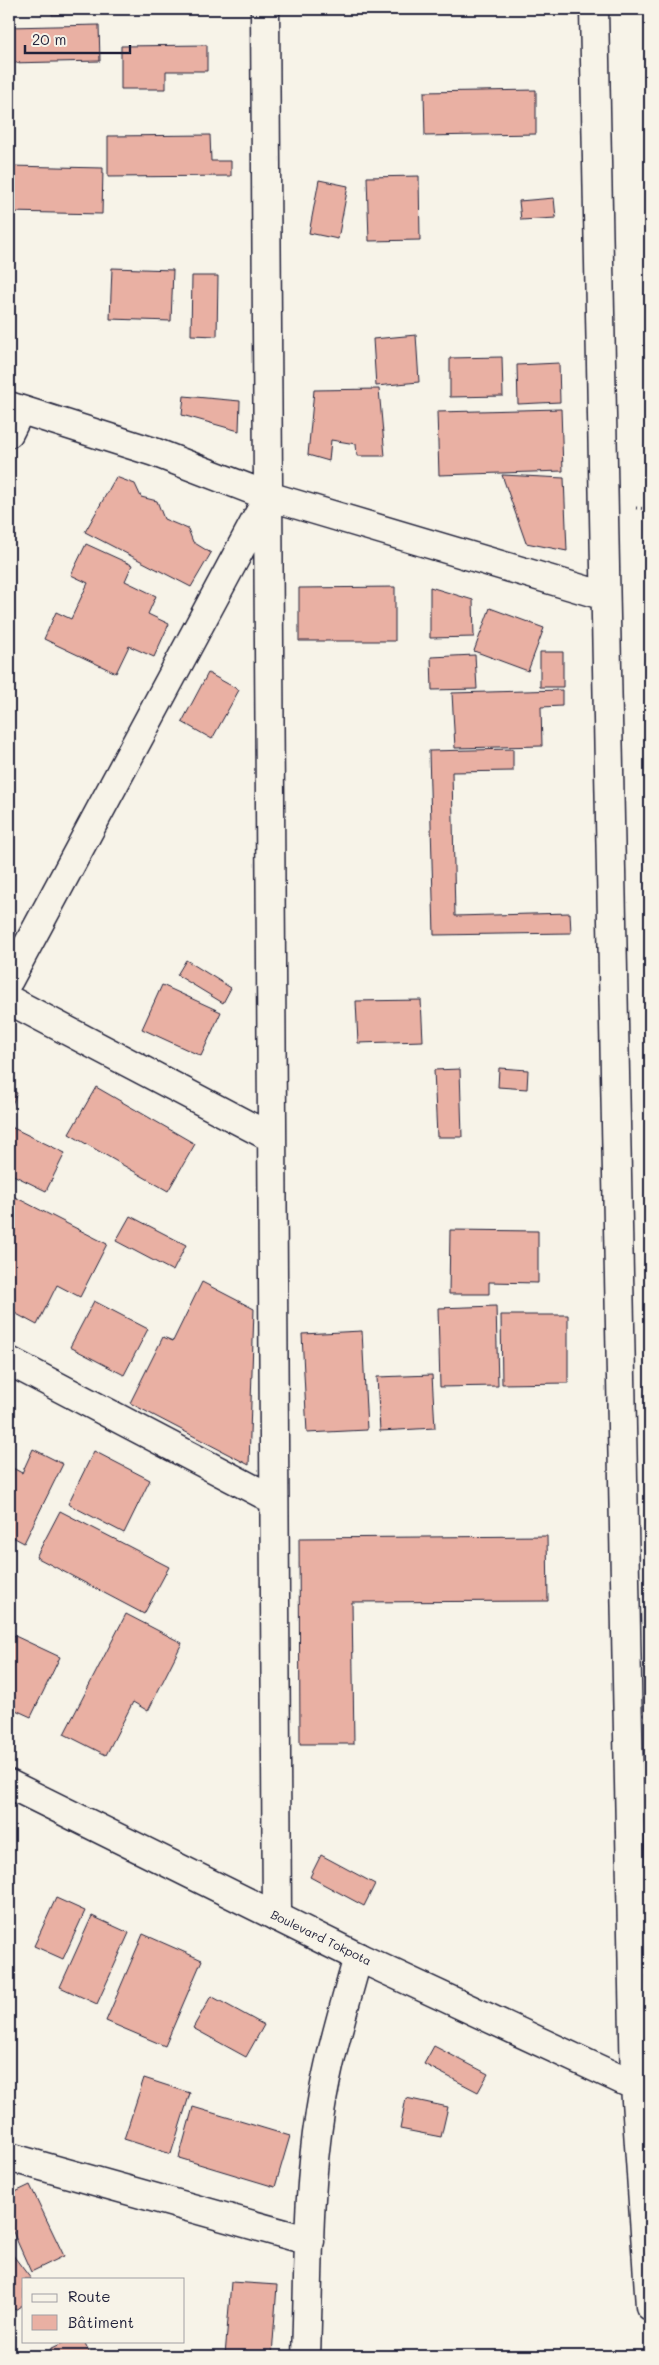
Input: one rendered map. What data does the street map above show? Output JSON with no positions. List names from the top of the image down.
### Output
{
  "streets": {
    "street": ["Boulevard Tokpota"]
  },
  "legend": ["Route", "Bâtiment"],
  "scale_bar": "20 m"
}
